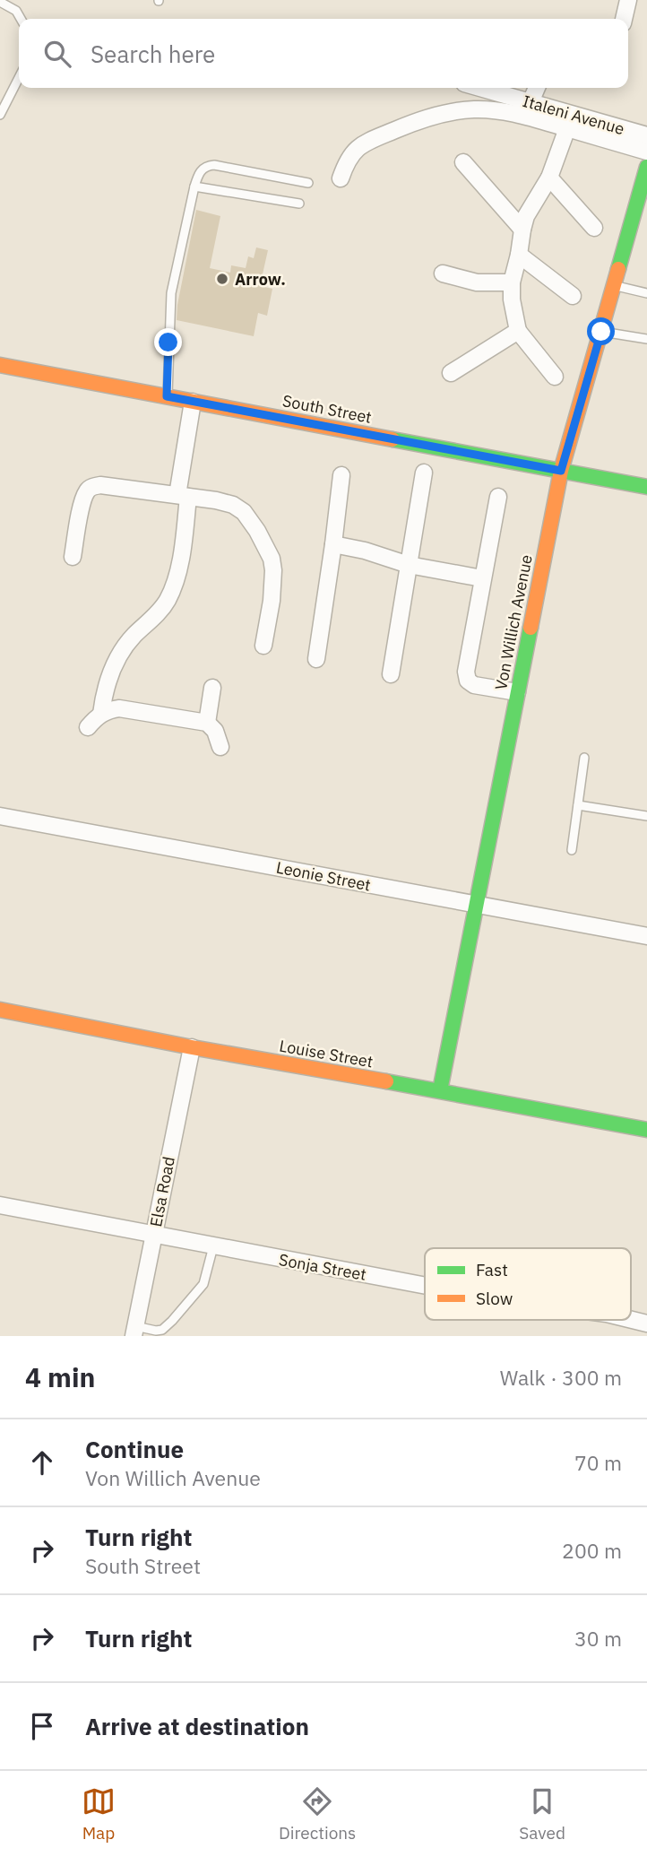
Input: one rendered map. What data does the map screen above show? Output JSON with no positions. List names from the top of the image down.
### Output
{
  "streets": {
    "street": [
      "Italeni Avenue",
      "South Street",
      "Von Willich Avenue",
      "Leonie Street",
      "Louise Street",
      "Elsa Road",
      "Sonja Street"
    ]
  },
  "crossings": [
    ["South Street", "Von Willich Avenue"],
    ["Von Willich Avenue", "Leonie Street"],
    ["Von Willich Avenue", "Louise Street"],
    ["Louise Street", "Elsa Road"],
    ["Elsa Road", "Sonja Street"]
  ],
  "places": ["Arrow."],
  "legend": ["Fast", "Slow"],
  "page": {
    "search": "Search here",
    "heading": ["4 min", "Walk · 300 m"],
    "list": [
      ["Continue", "Von Willich Avenue", "70 m"],
      ["Turn right", "South Street", "200 m"],
      ["Turn right", "30 m"],
      "Arrive at destination"
    ],
    "nav": ["Map", "Directions", "Saved"]
  }
}
